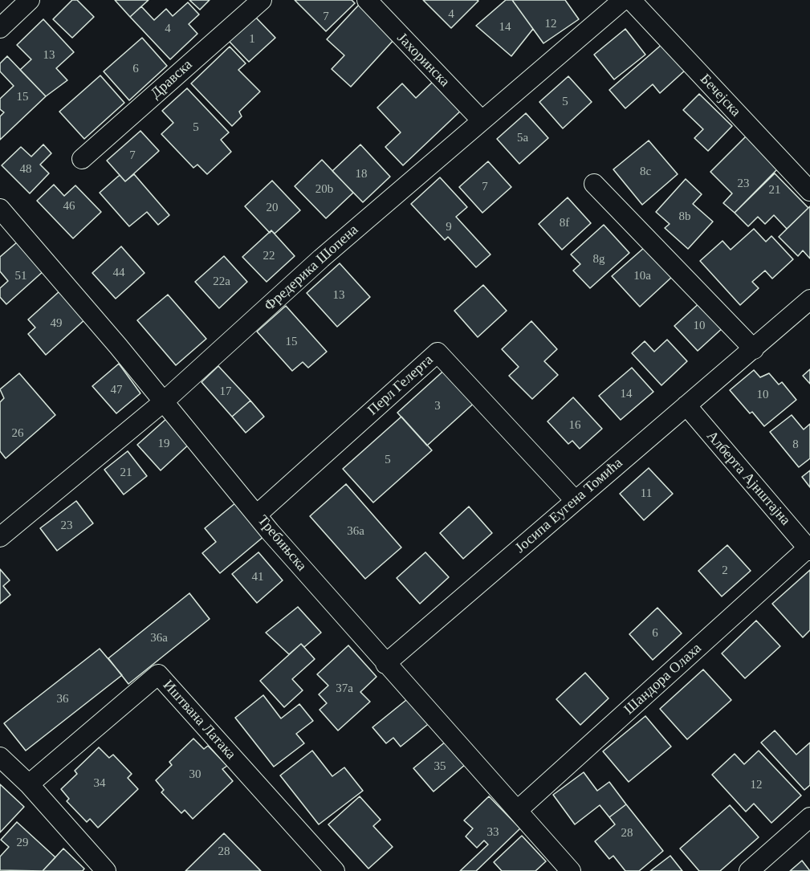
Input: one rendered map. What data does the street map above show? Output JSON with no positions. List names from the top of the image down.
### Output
{
  "streets": {
    "street": [
      "Јахоринска",
      "Дравска",
      "Бечејска",
      "Фредерика Шопена",
      "Перл Гелерта",
      "Алберта Ајнштајна",
      "Јосипа Еугена Томића",
      "Требињска",
      "Шандора Олаха",
      "Иштвана Латака"
    ]
  },
  "crossings": [
    ["Јахоринска", "Фредерика Шопена"],
    ["Фредерика Шопена", "Требињска"],
    ["Перл Гелерта", "Јосипа Еугена Томића"],
    ["Перл Гелерта", "Требињска"],
    ["Алберта Ајнштајна", "Јосипа Еугена Томића"],
    ["Алберта Ајнштајна", "Шандора Олаха"],
    ["Јосипа Еугена Томића", "Требињска"],
    ["Требињска", "Шандора Олаха"]
  ],
  "house_numbers": [
    "4",
    "7",
    "12",
    "14",
    "4",
    "1",
    "13",
    "6",
    "15",
    "5",
    "5",
    "5a",
    "7",
    "48",
    "8c",
    "18",
    "23",
    "7",
    "20b",
    "21",
    "46",
    "20",
    "8b",
    "8f",
    "9",
    "22",
    "8g",
    "44",
    "51",
    "10a",
    "22a",
    "13",
    "49",
    "10",
    "15",
    "47",
    "17",
    "14",
    "10",
    "3",
    "16",
    "26",
    "19",
    "8",
    "5",
    "21",
    "11",
    "23",
    "36a",
    "2",
    "41",
    "6",
    "36a",
    "37a",
    "36",
    "35",
    "30",
    "34",
    "12",
    "33",
    "28",
    "29",
    "28"
  ]
}
